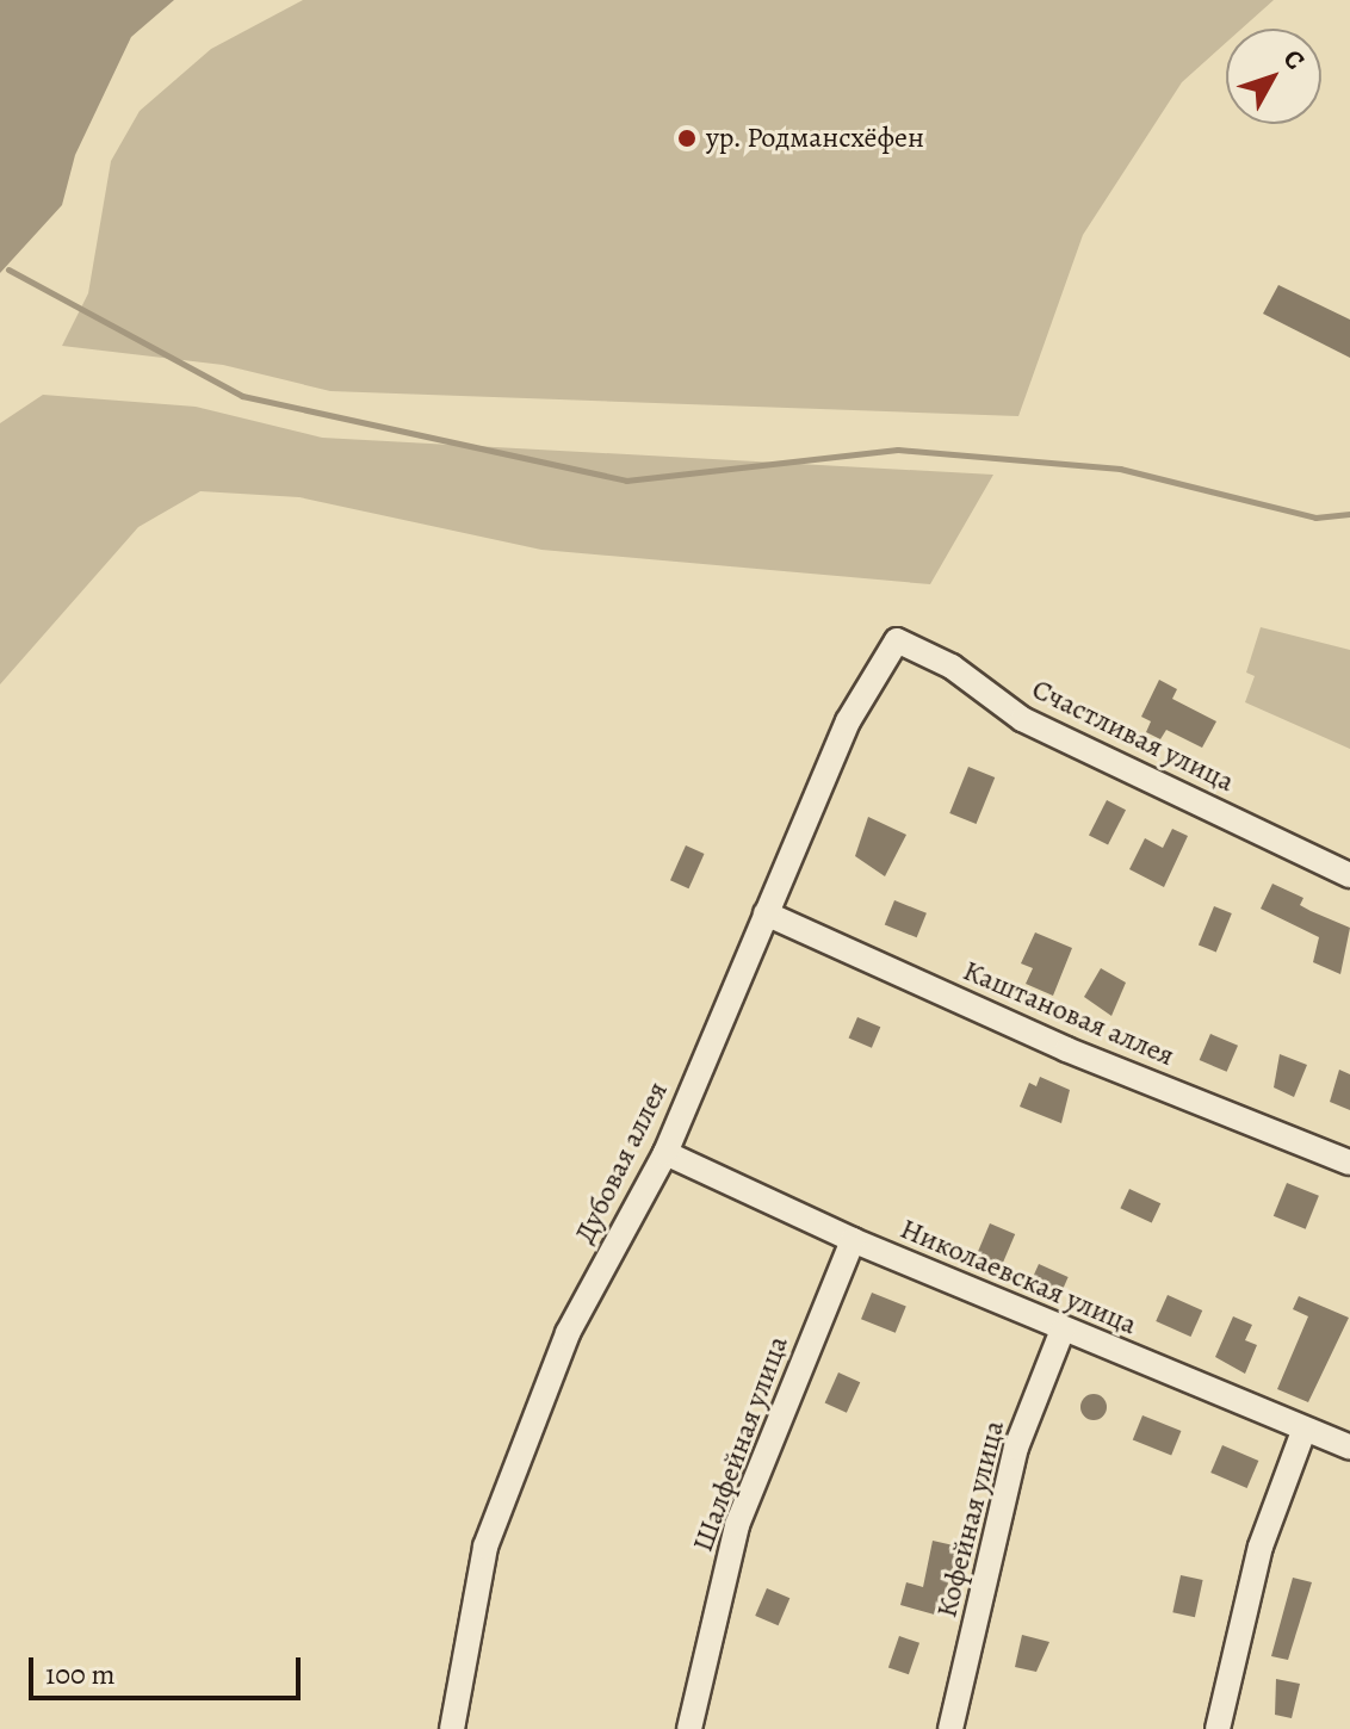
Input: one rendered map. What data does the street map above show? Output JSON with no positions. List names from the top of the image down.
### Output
{
  "streets": {
    "street": [
      "Счастливая улица",
      "Каштановая аллея",
      "Дубовая аллея",
      "Николаевская улица",
      "Шалфейная улица",
      "Кофейная улица"
    ]
  },
  "crossings": [
    ["Счастливая улица", "Дубовая аллея"],
    ["Каштановая аллея", "Дубовая аллея"],
    ["Дубовая аллея", "Николаевская улица"],
    ["Николаевская улица", "Шалфейная улица"],
    ["Николаевская улица", "Кофейная улица"]
  ],
  "places": ["ур. Родмансхёфен"],
  "scale_bar": "100 m",
  "north": "top right"
}
